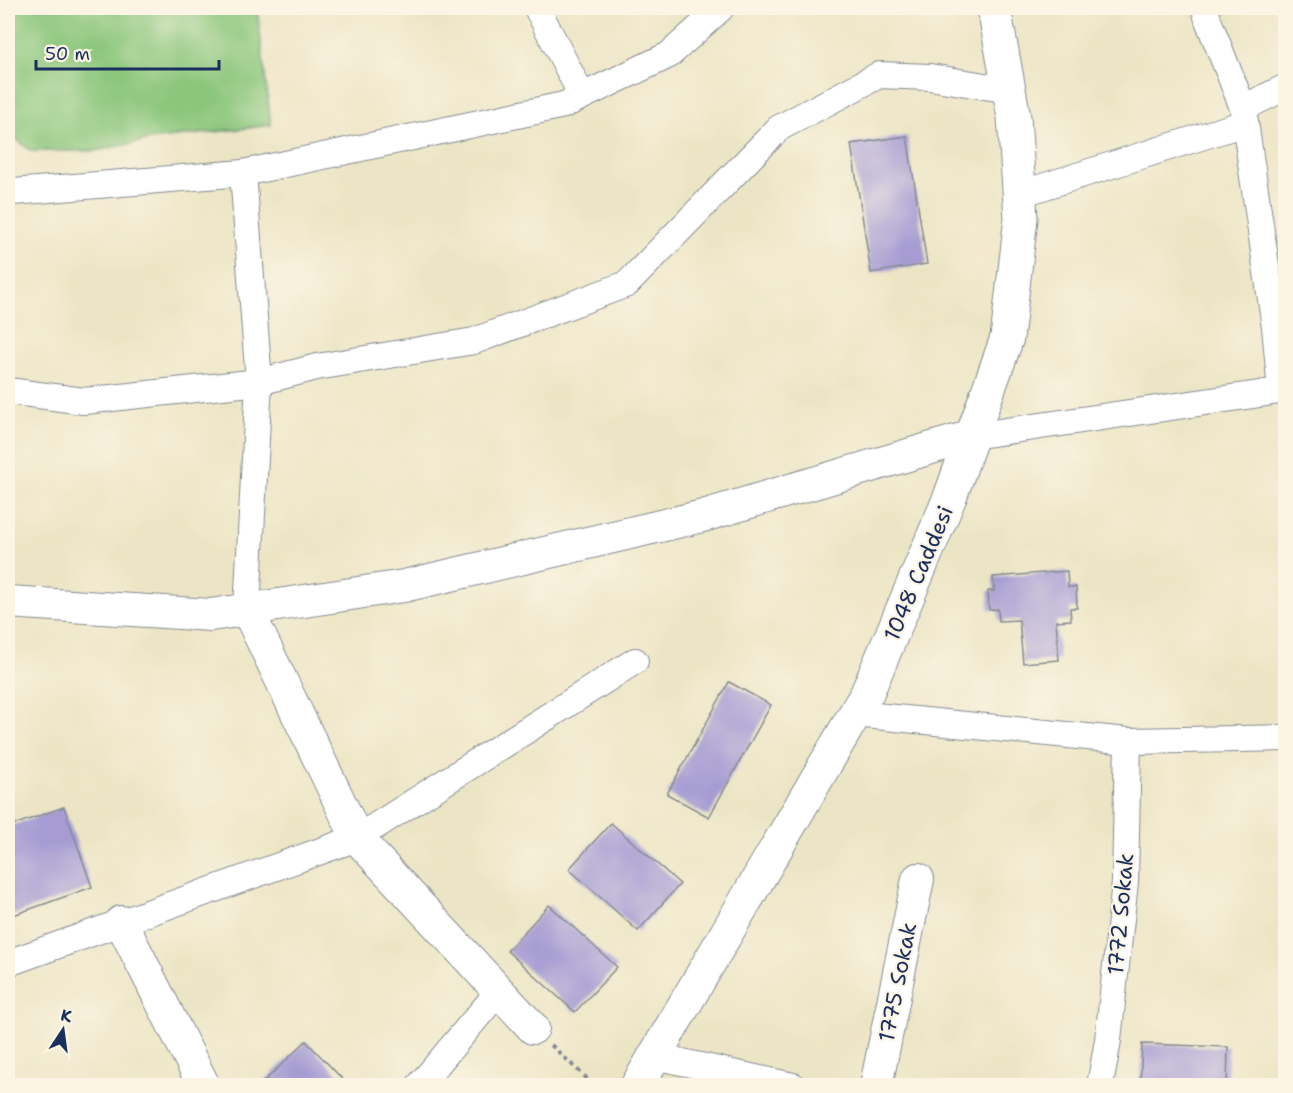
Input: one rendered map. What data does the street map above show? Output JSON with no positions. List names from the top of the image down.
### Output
{
  "streets": {
    "main road": ["1048 Caddesi"],
    "street": ["1772 Sokak", "1775 Sokak"]
  },
  "scale_bar": "50 m",
  "north": "top"
}
